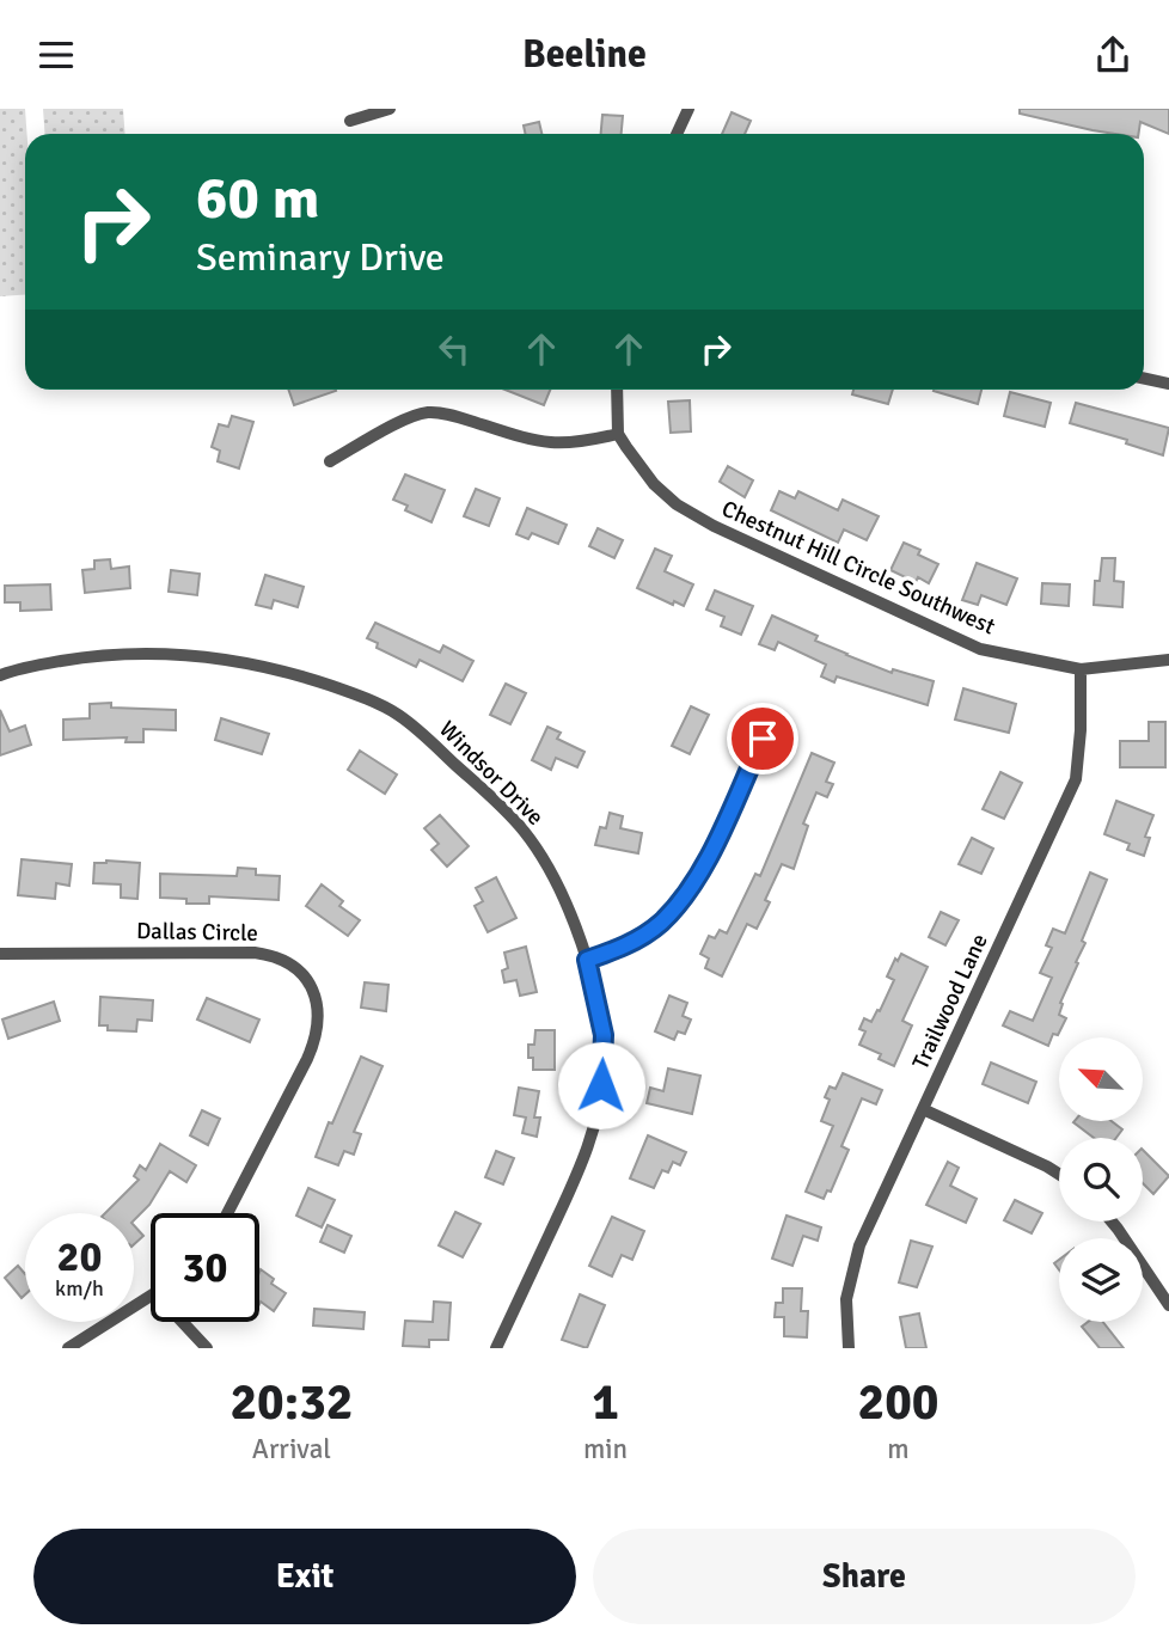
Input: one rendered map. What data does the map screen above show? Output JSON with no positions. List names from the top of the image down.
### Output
{
  "streets": {
    "street": [
      "Chestnut Hill Circle Southwest",
      "Windsor Drive",
      "Dallas Circle",
      "Trailwood Lane"
    ]
  },
  "crossings": [
    ["Chestnut Hill Circle Southwest", "Trailwood Lane"]
  ],
  "north": "top left",
  "page": {
    "header": "Beeline",
    "turn": ["60 m", "Seminary Drive"],
    "speed": "20 km/h",
    "limit": "30",
    "eta": [
      "20:32",
      "Arrival",
      "1",
      "min",
      "200",
      "m"
    ],
    "buttons": ["Exit", "Share"]
  }
}
